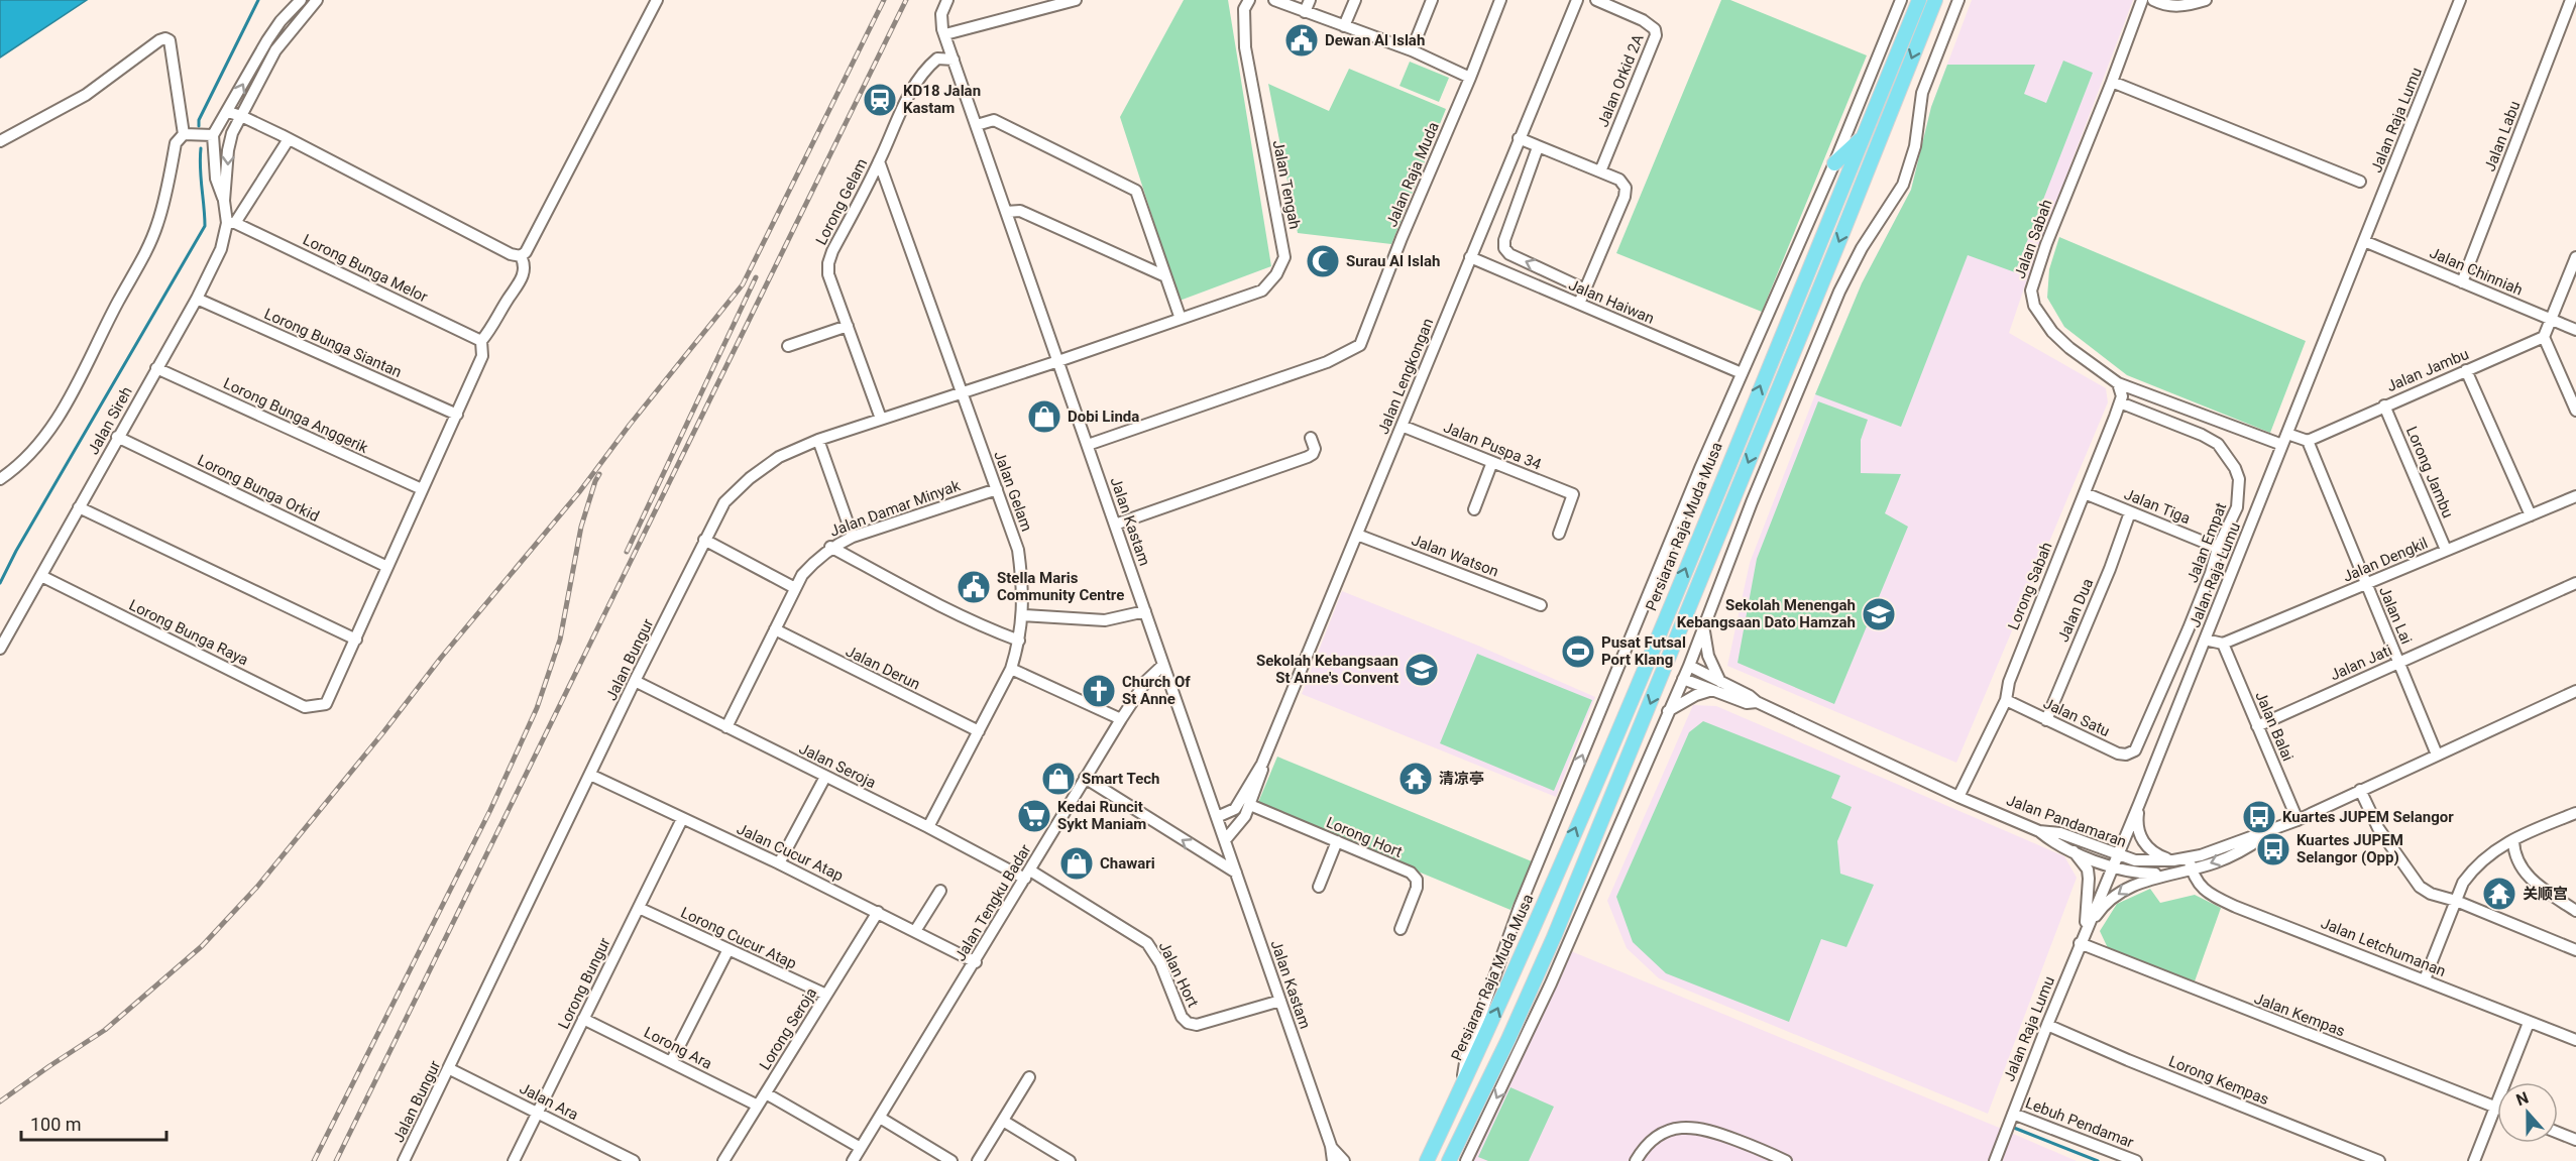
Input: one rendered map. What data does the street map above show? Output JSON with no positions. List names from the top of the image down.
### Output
{
  "streets": {
    "main road": ["Persiaran Raja Muda Musa"],
    "street": [
      "Jalan Orkid 2A",
      "Jalan Raja Lumu",
      "Jalan Labu",
      "Jalan Raja Muda",
      "Jalan Tengah",
      "Lorong Gelam",
      "Jalan Sabah",
      "Lorong Bunga Melor",
      "Jalan Chinniah",
      "Jalan Haiwan",
      "Lorong Bunga Siantan",
      "Jalan Jambu",
      "Jalan Lengkongan",
      "Lorong Bunga Anggerik",
      "Jalan Sireh",
      "Jalan Puspa 34",
      "Lorong Jambu",
      "Lorong Bunga Orkid",
      "Jalan Gelam",
      "Jalan Tiga",
      "Jalan Damar Minyak",
      "Jalan Kastam",
      "Jalan Empat",
      "Jalan Watson",
      "Jalan Dengkil",
      "Lorong Sabah",
      "Jalan Dua",
      "Jalan Lai",
      "Lorong Bunga Raya",
      "Jalan Bungur",
      "Jalan Jati",
      "Jalan Derun",
      "Jalan Satu",
      "Jalan Balai",
      "Jalan Seroja",
      "Jalan Pandamaran",
      "Lorong Hort",
      "Jalan Cucur Atap",
      "Jalan Tengku Badar",
      "Lorong Cucur Atap",
      "Jalan Letchumanan",
      "Jalan Hort",
      "Lorong Bungur",
      "Jalan Kempas",
      "Lorong Seroja",
      "Lorong Ara",
      "Lorong Kempas",
      "Jalan Ara",
      "Lebuh Pendamar"
    ]
  },
  "crossings": [
    ["Jalan Raja Lumu", "Jalan Sabah"],
    ["Jalan Raja Lumu", "Jalan Chinniah"],
    ["Jalan Raja Lumu", "Jalan Pandamaran"],
    ["Jalan Raja Lumu", "Jalan Kempas"],
    ["Jalan Raja Lumu", "Lorong Kempas"],
    ["Jalan Raja Lumu", "Lebuh Pendamar"],
    ["Jalan Labu", "Jalan Chinniah"],
    ["Jalan Raja Muda", "Jalan Kastam"],
    ["Jalan Tengah", "Jalan Kastam"],
    ["Jalan Tengah", "Jalan Bungur"],
    ["Lorong Gelam", "Jalan Gelam"],
    ["Lorong Gelam", "Jalan Kastam"],
    ["Lorong Gelam", "Jalan Bungur"],
    ["Jalan Sabah", "Lorong Sabah"],
    ["Lorong Bunga Melor", "Jalan Sireh"],
    ["Jalan Haiwan", "Jalan Lengkongan"],
    ["Lorong Bunga Siantan", "Jalan Sireh"],
    ["Jalan Jambu", "Lorong Jambu"],
    ["Jalan Jambu", "Jalan Lai"],
    ["Jalan Lengkongan", "Jalan Puspa 34"],
    ["Jalan Lengkongan", "Jalan Kastam"],
    ["Jalan Lengkongan", "Jalan Watson"],
    ["Jalan Lengkongan", "Lorong Hort"],
    ["Lorong Bunga Anggerik", "Jalan Sireh"],
    ["Jalan Sireh", "Lorong Bunga Orkid"],
    ["Jalan Sireh", "Lorong Bunga Raya"],
    ["Lorong Jambu", "Jalan Dengkil"],
    ["Jalan Gelam", "Jalan Damar Minyak"],
    ["Jalan Gelam", "Jalan Bungur"],
    ["Jalan Gelam", "Jalan Derun"],
    ["Jalan Gelam", "Jalan Seroja"],
    ["Jalan Tiga", "Jalan Empat"],
    ["Jalan Tiga", "Lorong Sabah"],
    ["Jalan Tiga", "Jalan Dua"],
    ["Jalan Damar Minyak", "Jalan Derun"],
    ["Jalan Damar Minyak", "Jalan Seroja"],
    ["Jalan Kastam", "Jalan Bungur"],
    ["Jalan Kastam", "Jalan Tengku Badar"],
    ["Jalan Kastam", "Jalan Hort"],
    ["Jalan Empat", "Lorong Sabah"],
    ["Jalan Empat", "Jalan Satu"],
    ["Jalan Dengkil", "Jalan Lai"],
    ["Jalan Dengkil", "Jalan Balai"],
    ["Lorong Sabah", "Jalan Satu"],
    ["Lorong Sabah", "Jalan Pandamaran"],
    ["Jalan Dua", "Jalan Satu"],
    ["Jalan Lai", "Jalan Jati"],
    ["Jalan Lai", "Jalan Pandamaran"],
    ["Jalan Bungur", "Jalan Seroja"],
    ["Jalan Bungur", "Jalan Cucur Atap"],
    ["Jalan Bungur", "Jalan Ara"],
    ["Jalan Jati", "Jalan Balai"],
    ["Jalan Balai", "Jalan Pandamaran"],
    ["Jalan Seroja", "Jalan Tengku Badar"],
    ["Jalan Seroja", "Jalan Hort"],
    ["Jalan Pandamaran", "Jalan Letchumanan"],
    ["Jalan Cucur Atap", "Jalan Tengku Badar"],
    ["Jalan Cucur Atap", "Lorong Bungur"],
    ["Jalan Cucur Atap", "Lorong Seroja"],
    ["Jalan Tengku Badar", "Jalan Hort"],
    ["Lorong Cucur Atap", "Lorong Bungur"],
    ["Lorong Cucur Atap", "Lorong Seroja"],
    ["Lorong Bungur", "Lorong Ara"],
    ["Lorong Bungur", "Jalan Ara"],
    ["Lorong Seroja", "Lorong Ara"]
  ],
  "places": {
    "public building": ["Dewan Al Islah", "Stella Maris Community Centre"],
    "station": ["KD18 Jalan Kastam"],
    "mosque": ["Surau Al Islah"],
    "shop": ["Dobi Linda", "Smart Tech", "Chawari"],
    "school or university": ["Sekolah Menengah Kebangsaan Dato Hamzah", "Sekolah Kebangsaan St Anne's Convent"],
    "sports": ["Pusat Futsal Port Klang"],
    "church": ["Church Of St Anne"],
    "temple": ["清凉亭", "关顺宫"],
    "supermarket": ["Kedai Runcit Sykt Maniam"],
    "bus stop": ["Kuartes JUPEM Selangor", "Kuartes JUPEM Selangor (Opp)"]
  },
  "scale_bar": "100 m",
  "north": "top"
}
